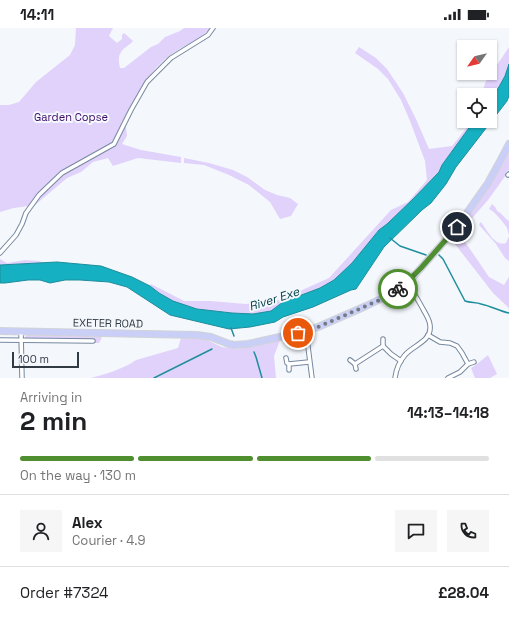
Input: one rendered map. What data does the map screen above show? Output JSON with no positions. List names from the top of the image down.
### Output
{
  "streets": {
    "main road": ["EXETER ROAD"]
  },
  "water": ["River Exe"],
  "parks": ["Garden Copse"],
  "scale_bar": "100 m",
  "north": "bottom left",
  "page": {
    "status": "14:11",
    "scale": "100 m",
    "heading": ["2 min", "Arriving in", "14:13–14:18"],
    "panel": [
      "Alex",
      "Courier · 4.9",
      "Order #7324",
      "£28.04"
    ],
    "bar": "On the way · 130 m"
  }
}
